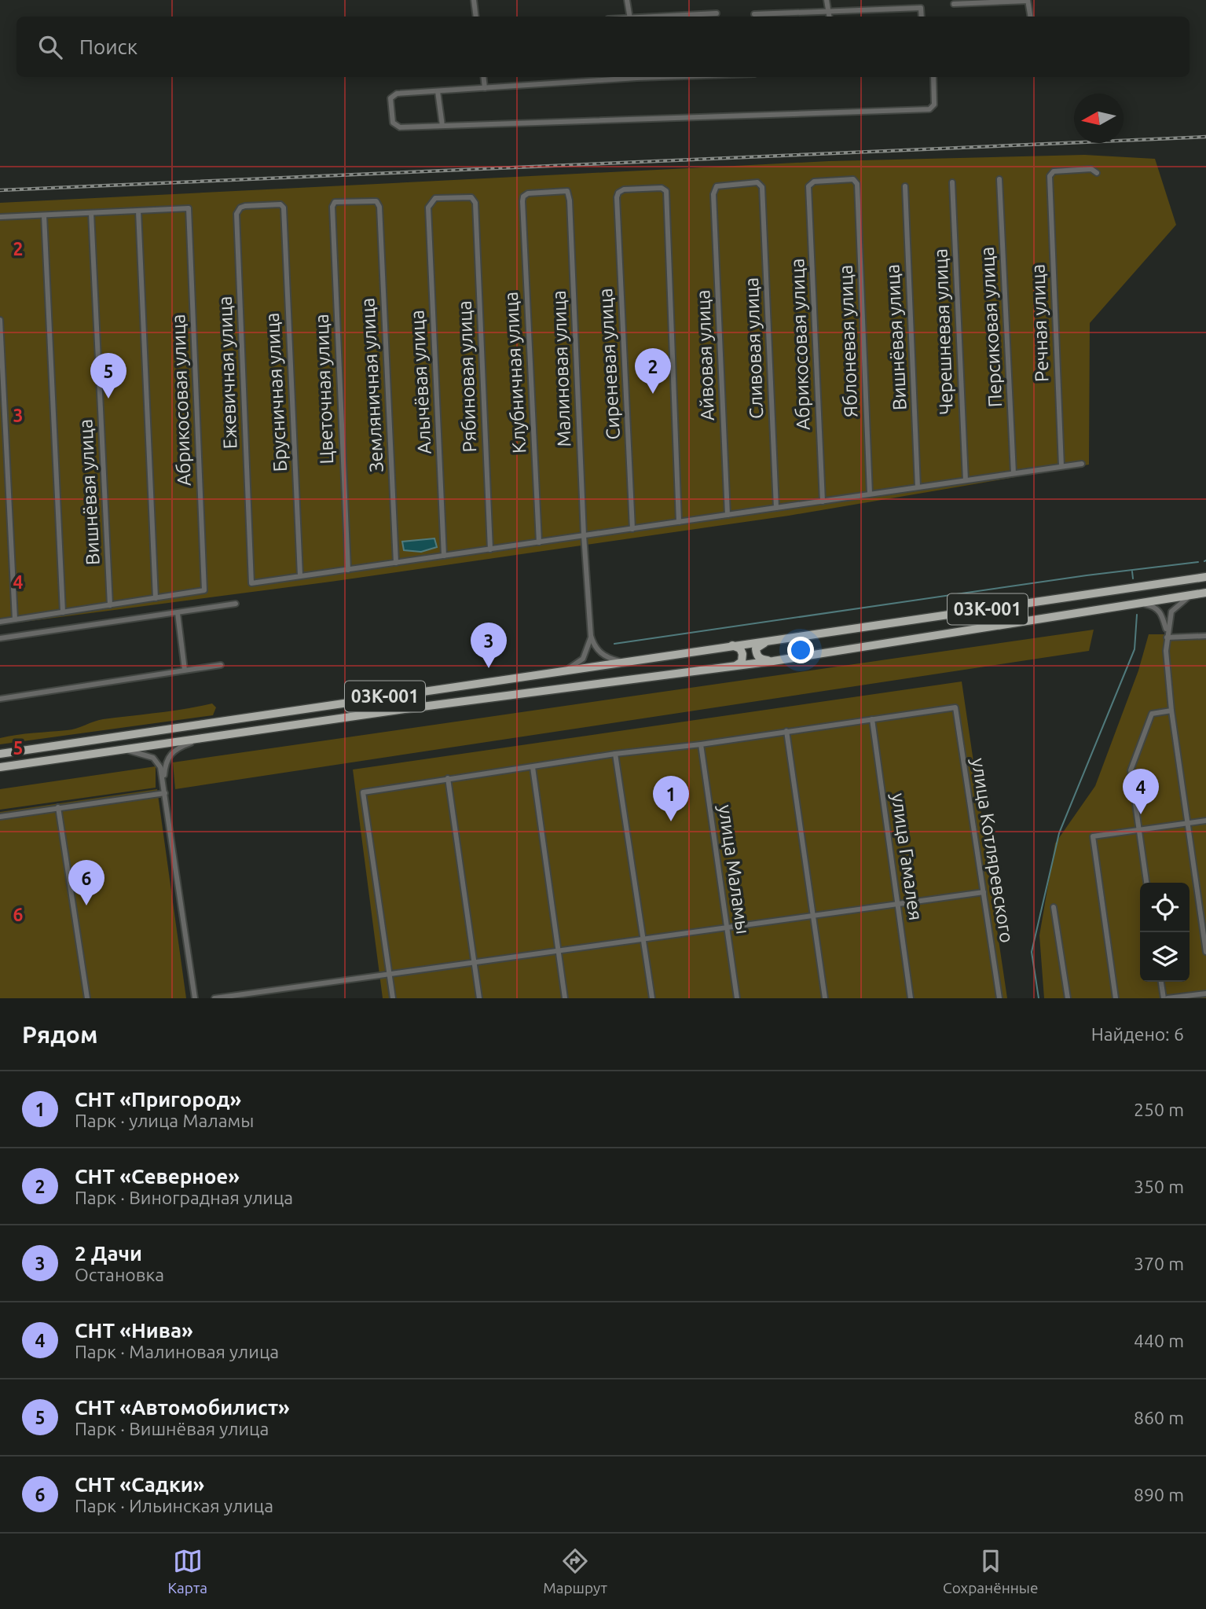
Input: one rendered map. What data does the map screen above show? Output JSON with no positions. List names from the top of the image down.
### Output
{
  "streets": {
    "main road": ["03К-001"],
    "street": [
      "Речная улица",
      "Персиковая улица",
      "Черешневая улица",
      "Вишнёвая улица",
      "Яблоневая улица",
      "Абрикосовая улица",
      "Сливовая улица",
      "Айвовая улица",
      "Сиреневая улица",
      "Малиновая улица",
      "Ежевичная улица",
      "Клубничная улица",
      "Рябиновая улица",
      "Алычёвая улица",
      "Земляничная улица",
      "Цветочная улица",
      "Брусничная улица",
      "улица Котляревского",
      "улица Гамалея",
      "улица Маламы"
    ]
  },
  "crossings": [
    ["Яблоневая улица", "Абрикосовая улица"],
    ["Сливовая улица", "Айвовая улица"],
    ["Малиновая улица", "Клубничная улица"],
    ["Ежевичная улица", "Брусничная улица"],
    ["Рябиновая улица", "Алычёвая улица"],
    ["Земляничная улица", "Цветочная улица"],
    ["улица Котляревского", "улица Гамалея"]
  ],
  "north": "left",
  "page": {
    "search": "Поиск",
    "pins": [
      "2",
      "5",
      "3",
      "4",
      "1",
      "6"
    ],
    "heading": ["Рядом", "Найдено: 6"],
    "list": [
      {
        "mark": "1",
        "name": "СНТ «Пригород»",
        "note": "Парк · улица Маламы",
        "value": "250 m"
      },
      {
        "mark": "2",
        "name": "СНТ «Северное»",
        "note": "Парк · Виноградная улица",
        "value": "350 m"
      },
      {
        "mark": "3",
        "name": "2 Дачи",
        "note": "Остановка",
        "value": "370 m"
      },
      {
        "mark": "4",
        "name": "СНТ «Нива»",
        "note": "Парк · Малиновая улица",
        "value": "440 m"
      },
      {
        "mark": "5",
        "name": "СНТ «Автомобилист»",
        "note": "Парк · Вишнёвая улица",
        "value": "860 m"
      },
      {
        "mark": "6",
        "name": "СНТ «Садки»",
        "note": "Парк · Ильинская улица",
        "value": "890 m"
      }
    ],
    "nav": ["Карта", "Маршрут", "Сохранённые"]
  },
  "grid": {
    "rows": [
      "2",
      "3",
      "4",
      "5",
      "6"
    ]
  }
}
